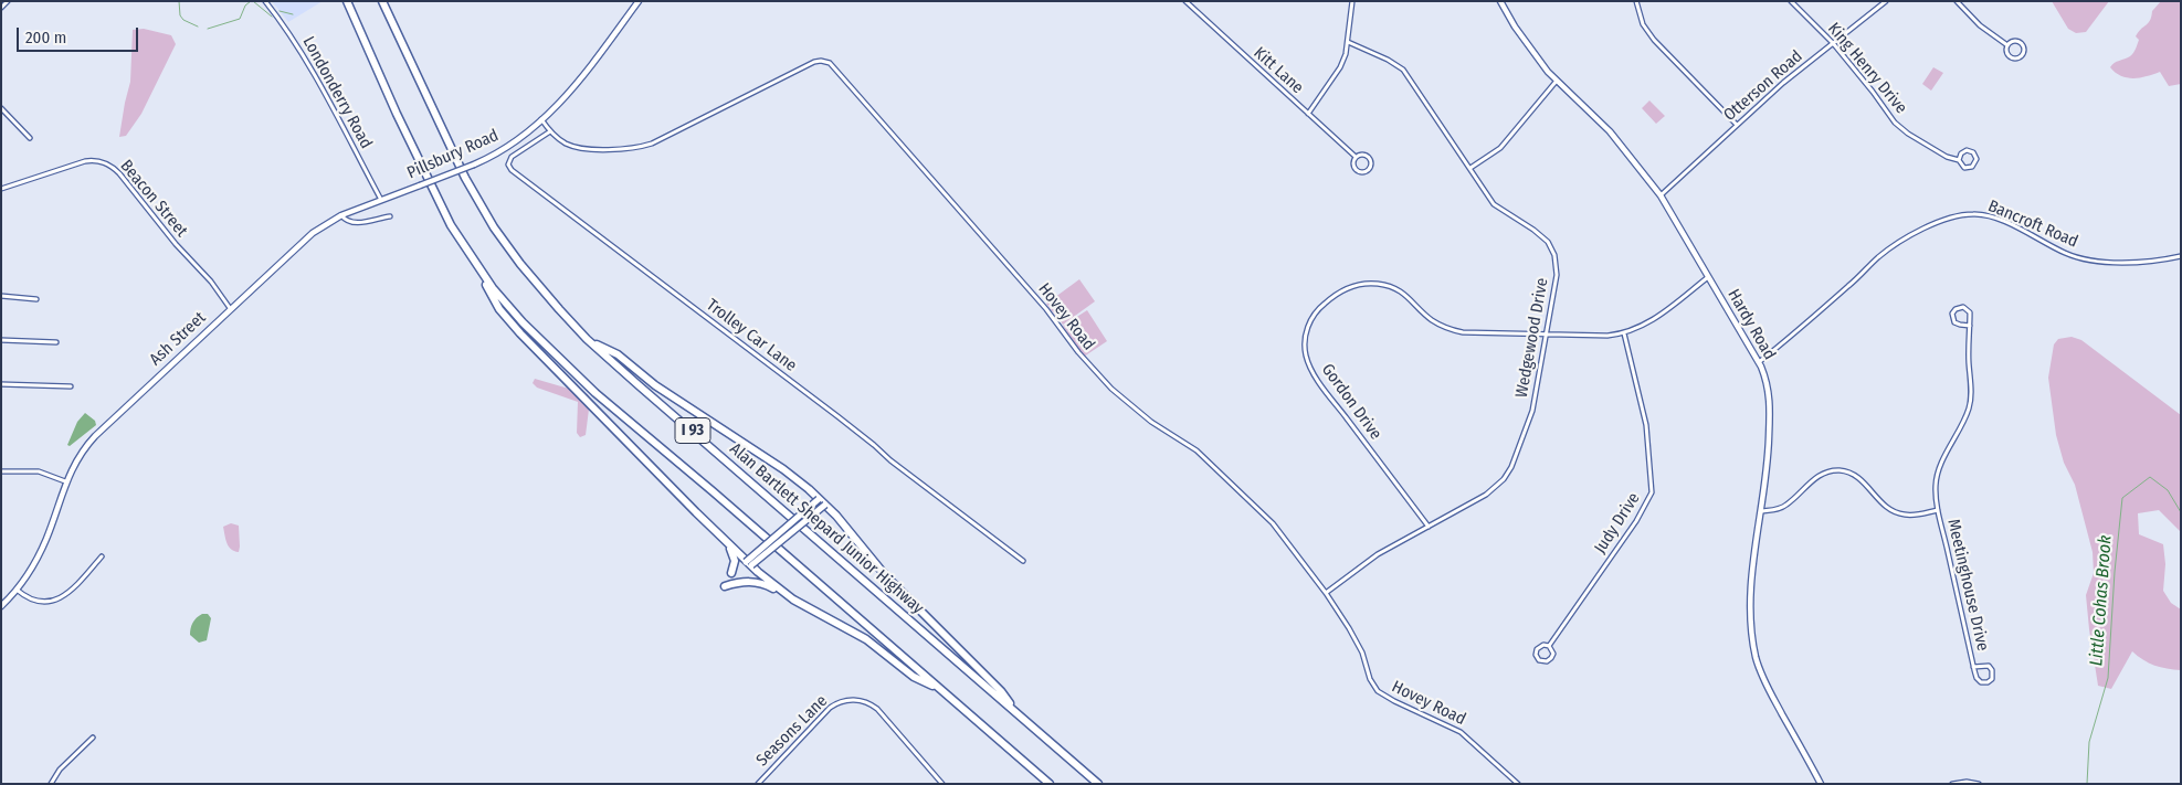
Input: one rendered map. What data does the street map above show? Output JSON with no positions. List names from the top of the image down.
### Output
{
  "streets": {
    "highway": ["I 93", "Alan Bartlett Shepard Junior Highway"],
    "street": [
      "King Henry Drive",
      "Kitt Lane",
      "Otterson Road",
      "Londonderry Road",
      "Pillsbury Road",
      "Beacon Street",
      "Bancroft Road",
      "Hovey Road",
      "Hardy Road",
      "Trolley Car Lane",
      "Wedgewood Drive",
      "Ash Street",
      "Gordon Drive",
      "Judy Drive",
      "Meetinghouse Drive",
      "Seasons Lane"
    ]
  },
  "crossings": [
    ["King Henry Drive", "Otterson Road"],
    ["Otterson Road", "Hardy Road"],
    ["Londonderry Road", "Pillsbury Road"],
    ["Londonderry Road", "Ash Street"],
    ["Pillsbury Road", "Hovey Road"],
    ["Pillsbury Road", "Ash Street"],
    ["Beacon Street", "Ash Street"],
    ["Bancroft Road", "Hardy Road"],
    ["Hovey Road", "Trolley Car Lane"],
    ["Hovey Road", "Wedgewood Drive"],
    ["Hardy Road", "Gordon Drive"],
    ["Wedgewood Drive", "Gordon Drive"],
    ["Gordon Drive", "Judy Drive"]
  ],
  "water": ["Little Cohas Brook"],
  "scale_bar": "200 m"
}
